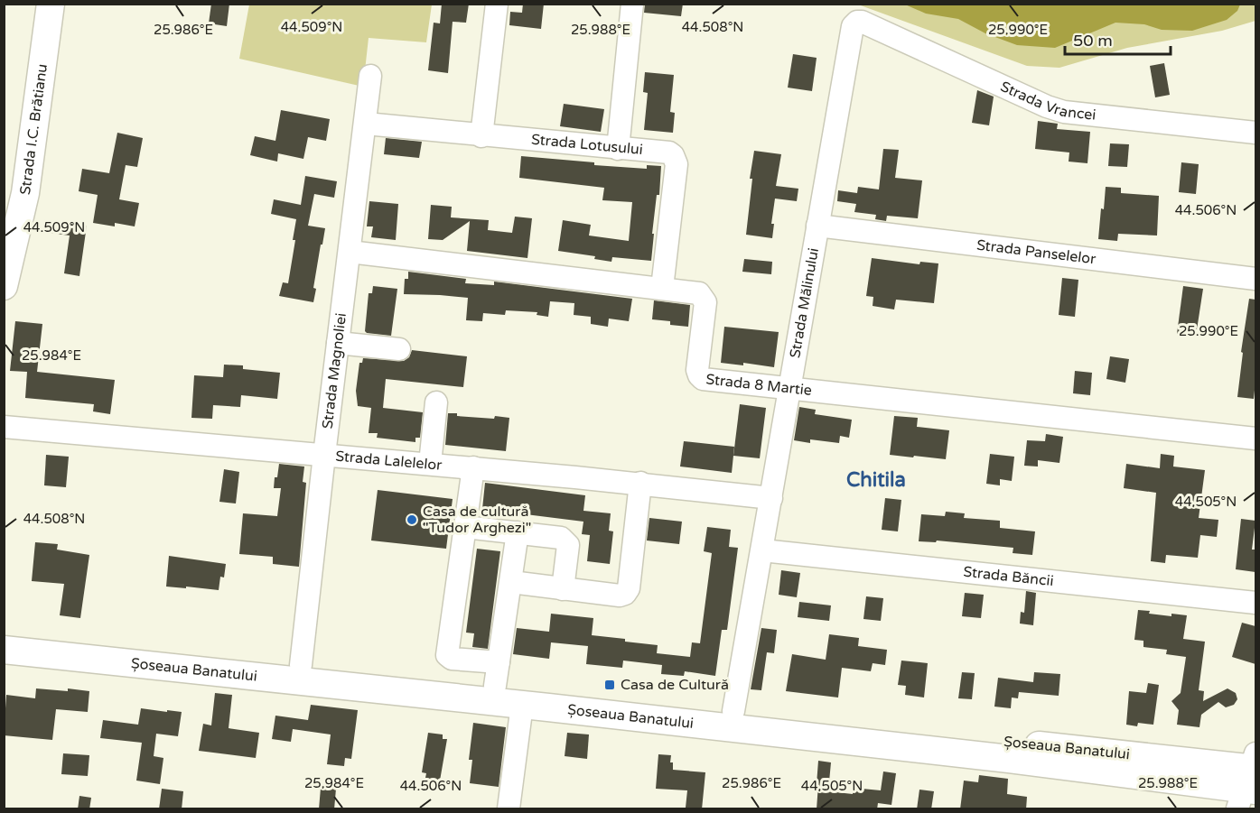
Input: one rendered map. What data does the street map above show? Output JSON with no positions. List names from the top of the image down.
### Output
{
  "streets": {
    "main road": ["Strada I.C. Brătianu", "Șoseaua Banatului"],
    "street": [
      "Strada Vrancei",
      "Strada Lotusului",
      "Strada Panselelor",
      "Strada Mălinului",
      "Strada Magnoliei",
      "Strada 8 Martie",
      "Strada Lalelelor",
      "Strada Băncii"
    ]
  },
  "crossings": [
    ["Strada Vrancei", "Strada Mălinului"],
    ["Strada Lotusului", "Strada Magnoliei"],
    ["Strada Lotusului", "Strada 8 Martie"],
    ["Strada Panselelor", "Strada Mălinului"],
    ["Strada Mălinului", "Strada 8 Martie"],
    ["Strada Mălinului", "Strada Lalelelor"],
    ["Strada Mălinului", "Strada Băncii"],
    ["Strada Mălinului", "Șoseaua Banatului"],
    ["Strada Magnoliei", "Strada 8 Martie"],
    ["Strada Magnoliei", "Strada Lalelelor"],
    ["Strada Magnoliei", "Șoseaua Banatului"]
  ],
  "districts": ["Chitila"],
  "places": {
    "other": ["Casa de cultură \"Tudor Arghezi\""],
    "transit": ["Casa de Cultură"]
  },
  "scale_bar": "50 m",
  "coordinates": [
    "44.509°N",
    "44.508°N",
    "25.986°E",
    "25.988°E",
    "25.990°E",
    "44.506°N",
    "25.984°E",
    "44.505°N"
  ]
}
